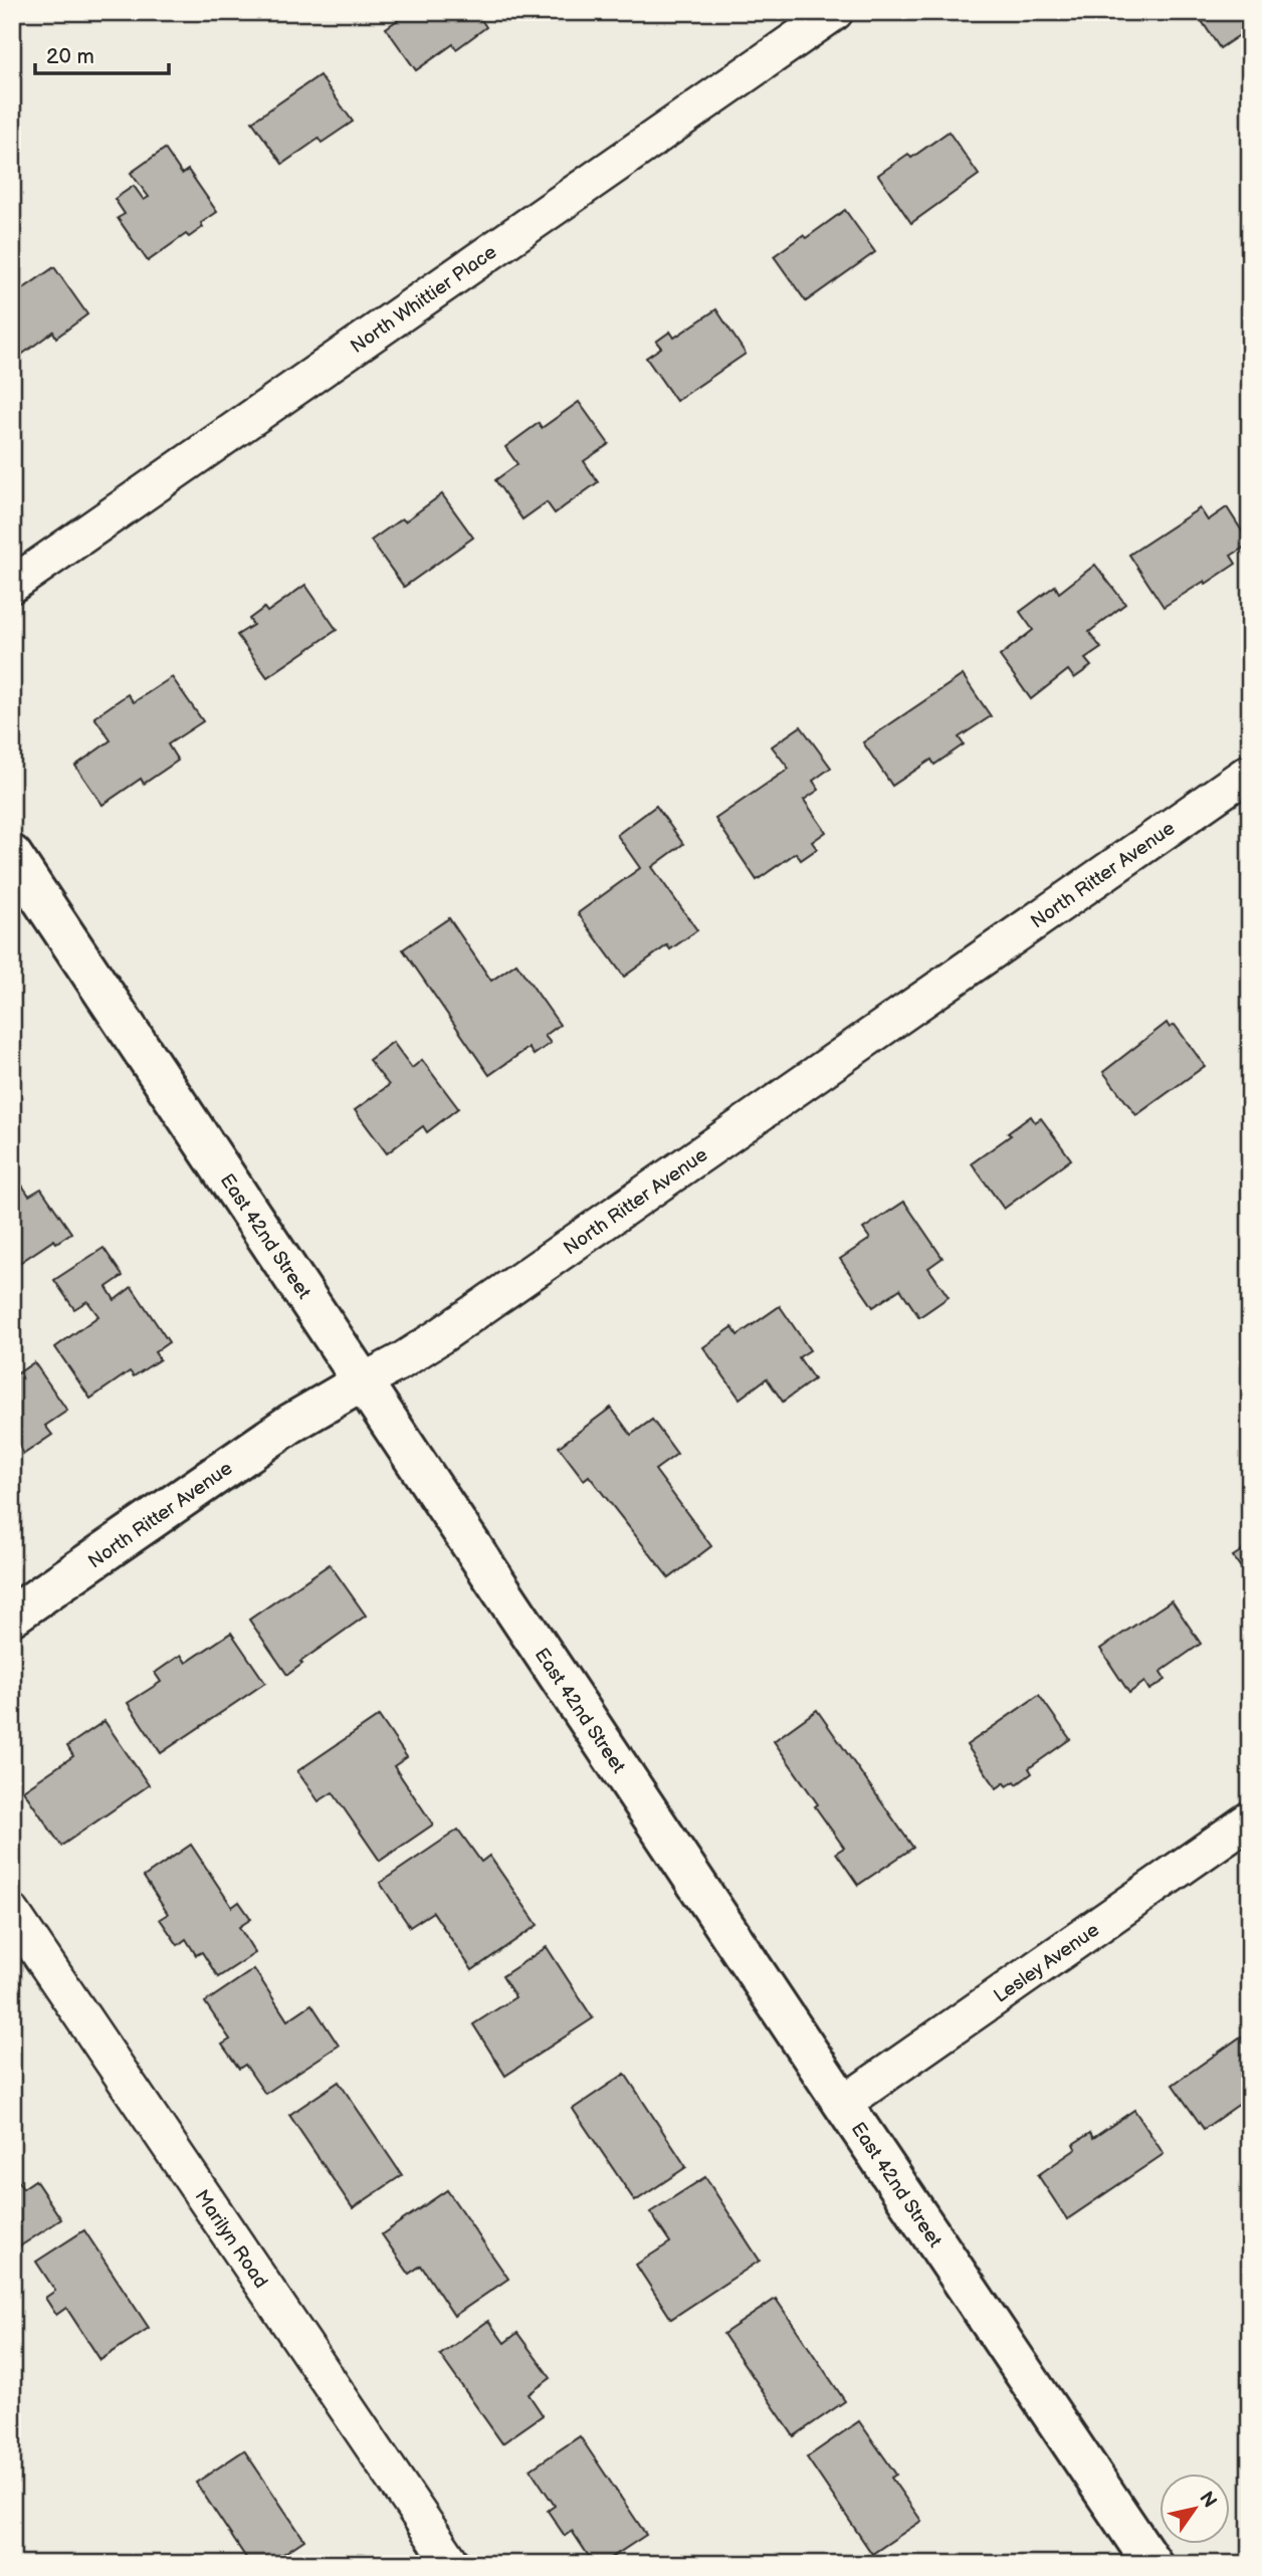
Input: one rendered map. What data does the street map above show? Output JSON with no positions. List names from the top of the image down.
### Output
{
  "streets": {
    "street": [
      "North Whittier Place",
      "North Ritter Avenue",
      "East 42nd Street",
      "Lesley Avenue",
      "Marilyn Road"
    ]
  },
  "crossings": [
    ["North Ritter Avenue", "East 42nd Street"],
    ["East 42nd Street", "Lesley Avenue"]
  ],
  "scale_bar": "20 m",
  "north": "top right"
}
